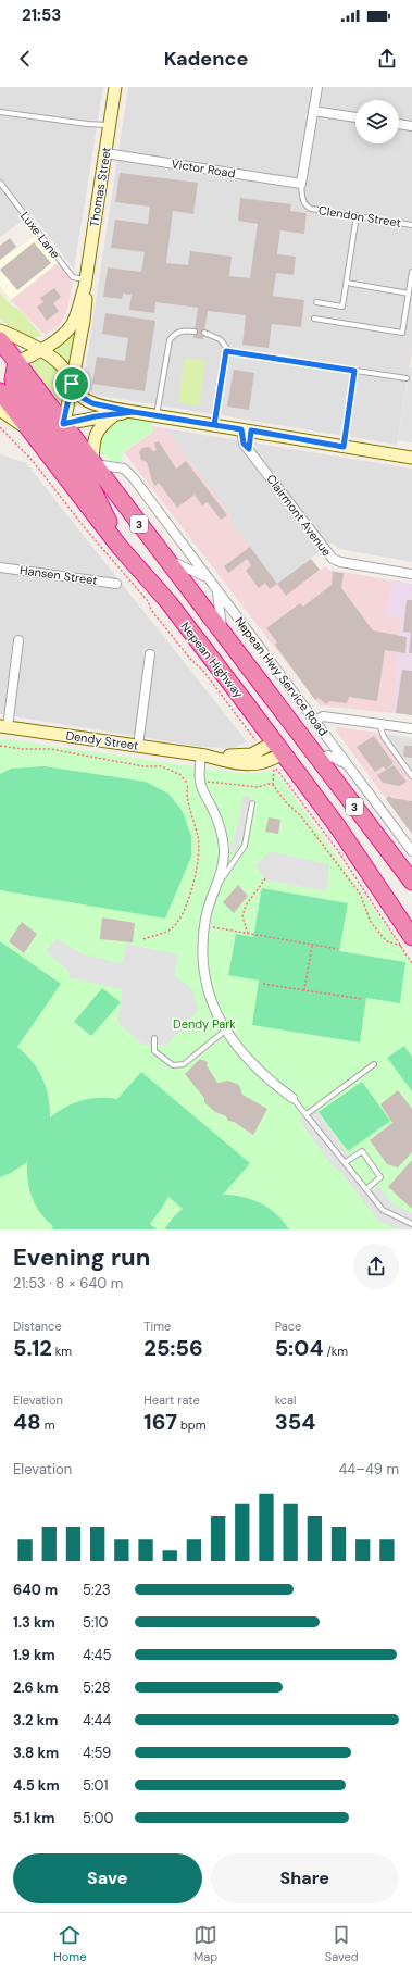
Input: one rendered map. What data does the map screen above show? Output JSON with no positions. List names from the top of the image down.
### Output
{
  "streets": {
    "highway": ["3", "Nepean Highway"],
    "street": [
      "Victor Road",
      "Thomas Street",
      "Clairmont Avenue",
      "Hansen Street",
      "Nepean Hwy Service Road",
      "Dendy Street"
    ],
    "lane": ["Clendon Street", "Luxe Lane"]
  },
  "crossings": [
    ["Victor Road", "Thomas Street"],
    ["Victor Road", "Clendon Street"],
    ["Thomas Street", "Luxe Lane"],
    ["Thomas Street", "Nepean Highway"],
    ["Nepean Highway", "Nepean Hwy Service Road"],
    ["Nepean Highway", "Dendy Street"]
  ],
  "parks": ["Dendy Park"],
  "page": {
    "status": "21:53",
    "header": "Kadence",
    "heading": ["Evening run", "21:53 · 8 × 640 m"],
    "stats": [
      ["Distance", "5.12 km"],
      ["Time", "25:56"],
      ["Pace", "5:04 /km"],
      ["Elevation", "48 m"],
      ["Heart rate", "167 bpm"],
      ["kcal", "354"]
    ],
    "chart": ["Elevation", "44–49 m"],
    "list": [
      {
        "name": "640 m",
        "note": "5:23"
      },
      {
        "name": "1.3 km",
        "note": "5:10"
      },
      {
        "name": "1.9 km",
        "note": "4:45"
      },
      {
        "name": "2.6 km",
        "note": "5:28"
      },
      {
        "name": "3.2 km",
        "note": "4:44"
      },
      {
        "name": "3.8 km",
        "note": "4:59"
      },
      {
        "name": "4.5 km",
        "note": "5:01"
      },
      {
        "name": "5.1 km",
        "note": "5:00"
      }
    ],
    "buttons": ["Save", "Share"],
    "tabs": ["Home", "Map", "Saved"]
  }
}
